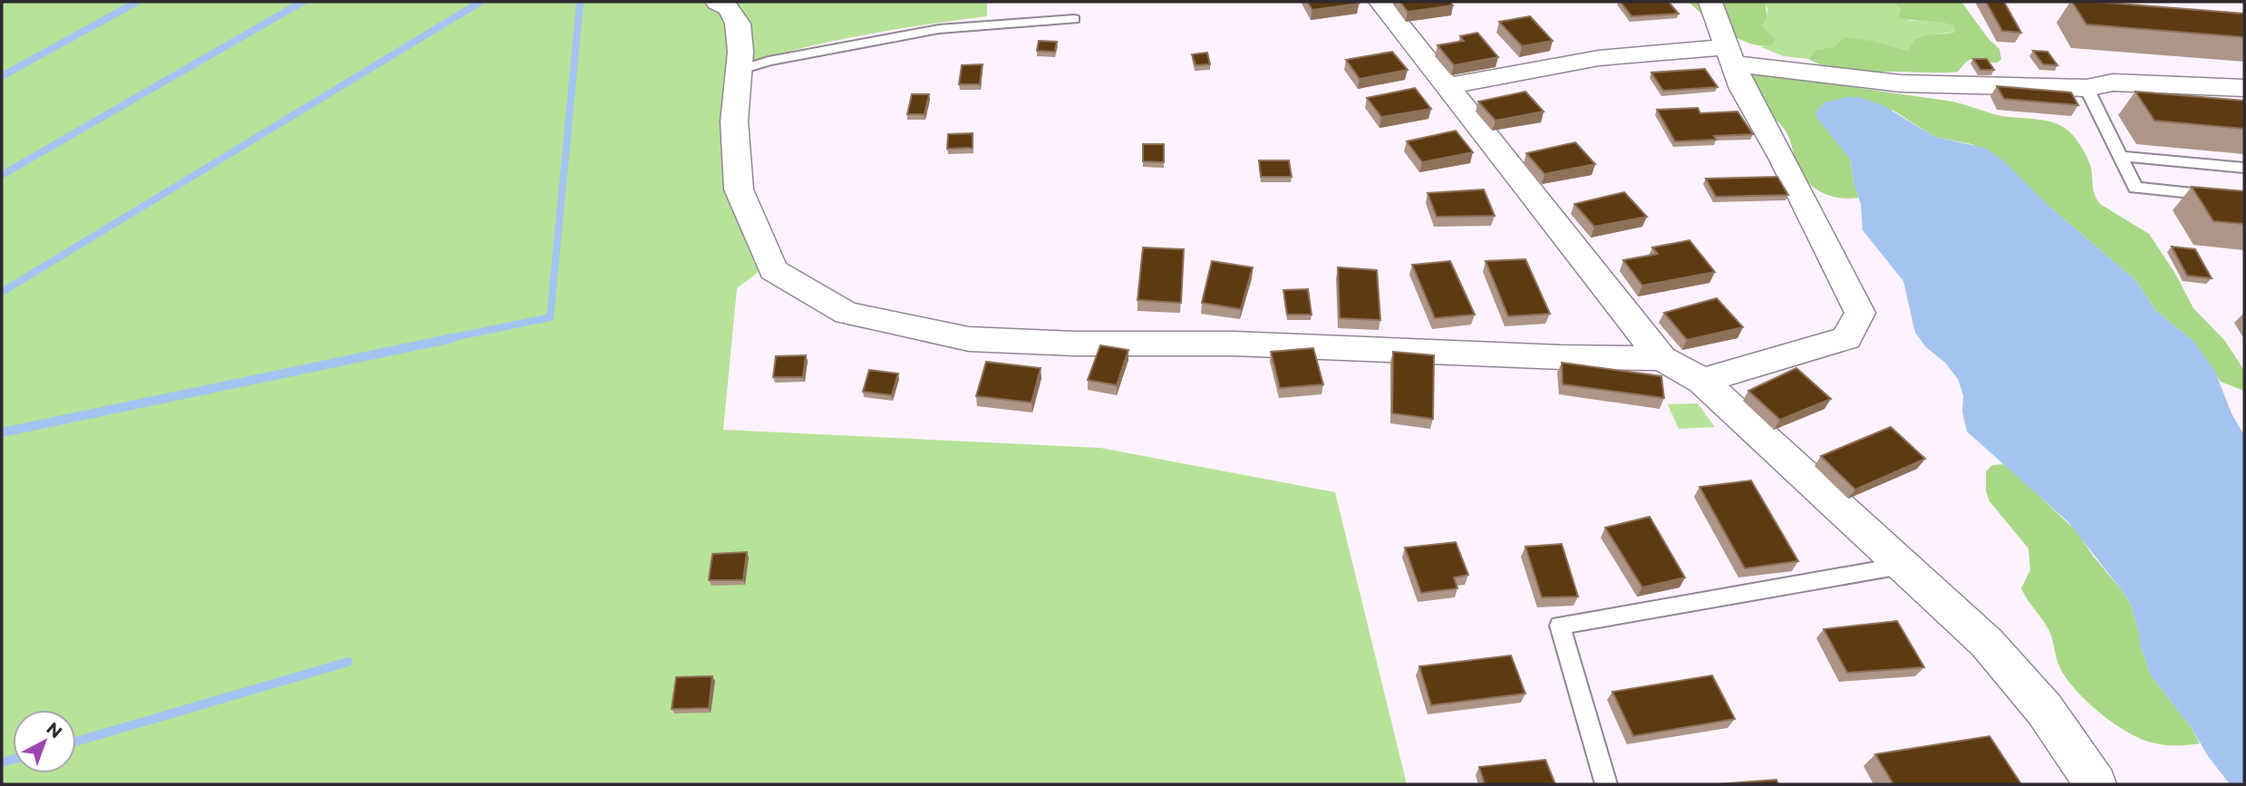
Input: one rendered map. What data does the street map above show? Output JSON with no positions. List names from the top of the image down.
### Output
{
  "north": "top right"
}
